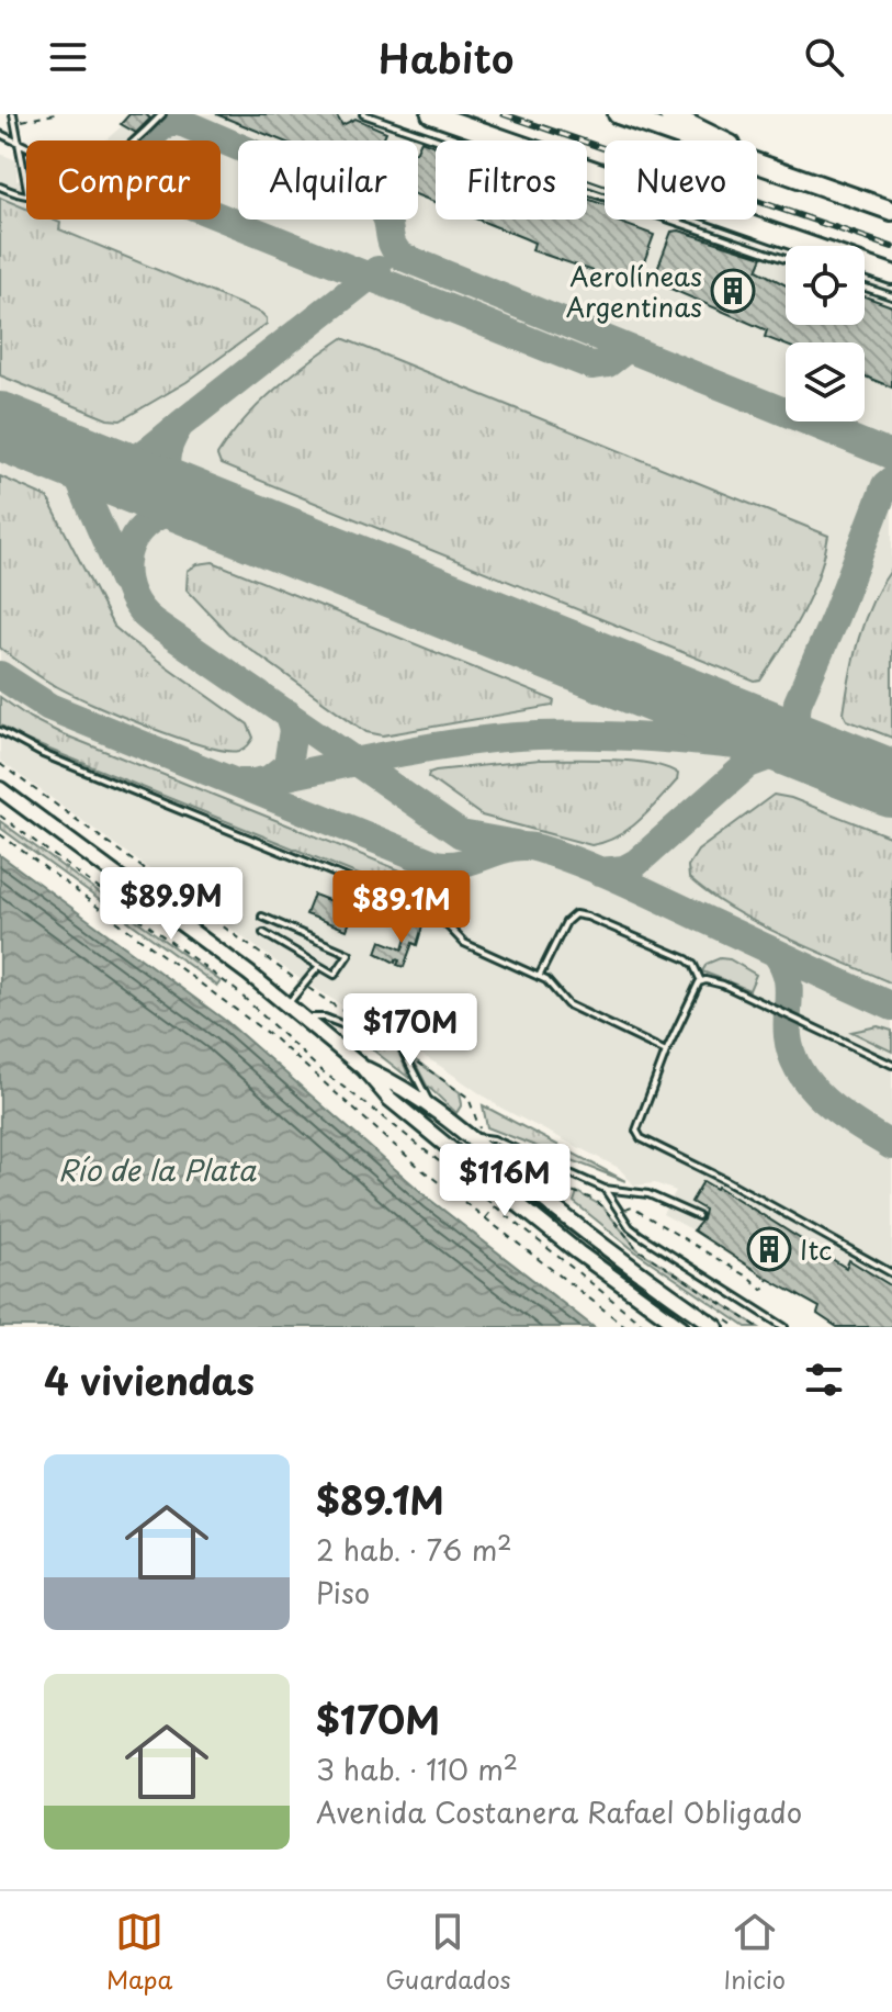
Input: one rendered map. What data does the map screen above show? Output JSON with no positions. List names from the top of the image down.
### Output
{
  "water": ["Río de la Plata"],
  "places": {
    "building": ["Aerolíneas Argentinas", "Itc"]
  },
  "page": {
    "header": "Habito",
    "chip": [
      "Comprar",
      "Alquilar",
      "Filtros",
      "Nuevo"
    ],
    "price": [
      "$89.9M",
      "$89.1M",
      "$170M",
      "$116M"
    ],
    "heading": "4 viviendas",
    "list": [
      {
        "name": "$89.1M",
        "note": "2 hab. · 76 m² · Piso"
      },
      {
        "name": "$170M",
        "note": "3 hab. · 110 m² · Avenida Costanera Rafael Obligado"
      }
    ],
    "tabs": ["Mapa", "Guardados", "Inicio"]
  }
}
